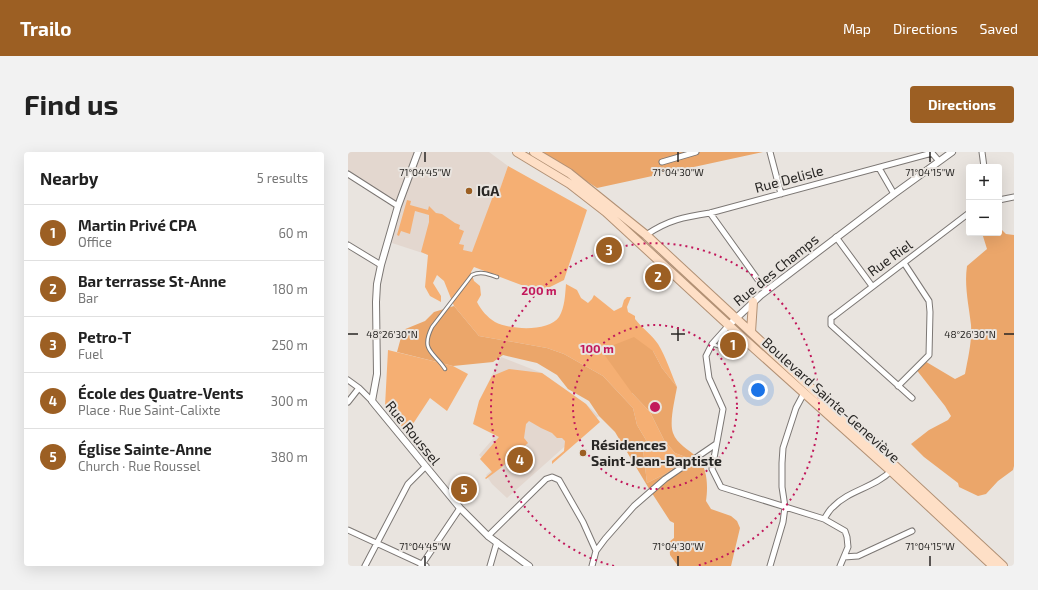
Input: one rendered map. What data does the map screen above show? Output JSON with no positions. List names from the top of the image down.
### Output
{
  "streets": {
    "main road": ["Boulevard Sainte-Geneviève"],
    "street": [
      "Rue Delisle",
      "Rue Riel",
      "Rue des Champs",
      "Rue Roussel"
    ]
  },
  "crossings": [
    ["Rue Delisle", "Rue des Champs"],
    ["Rue Delisle", "Boulevard Sainte-Geneviève"],
    ["Rue des Champs", "Boulevard Sainte-Geneviève"]
  ],
  "places": ["IGA", "Résidences Saint-Jean-Baptiste"],
  "page": {
    "header": "Trailo",
    "nav": ["Map", "Directions", "Saved"],
    "buttons": "Directions",
    "title": "Find us",
    "heading": ["Nearby", "5 results"],
    "map_buttons": ["+", "−"],
    "list": [
      {
        "mark": "1",
        "name": "Martin Privé CPA",
        "note": "Office",
        "value": "60 m"
      },
      {
        "mark": "2",
        "name": "Bar terrasse St-Anne",
        "note": "Bar",
        "value": "180 m"
      },
      {
        "mark": "3",
        "name": "Petro-T",
        "note": "Fuel",
        "value": "250 m"
      },
      {
        "mark": "4",
        "name": "École des Quatre-Vents",
        "note": "Place · Rue Saint-Calixte",
        "value": "300 m"
      },
      {
        "mark": "5",
        "name": "Église Sainte-Anne",
        "note": "Church · Rue Roussel",
        "value": "380 m"
      }
    ],
    "pins": [
      "3",
      "2",
      "1",
      "4",
      "5"
    ]
  },
  "coordinates": [
    "71°04'45\"W",
    "71°04'30\"W",
    "71°04'15\"W",
    "48°26'30\"N"
  ],
  "rings": ["200 m", "100 m"]
}
